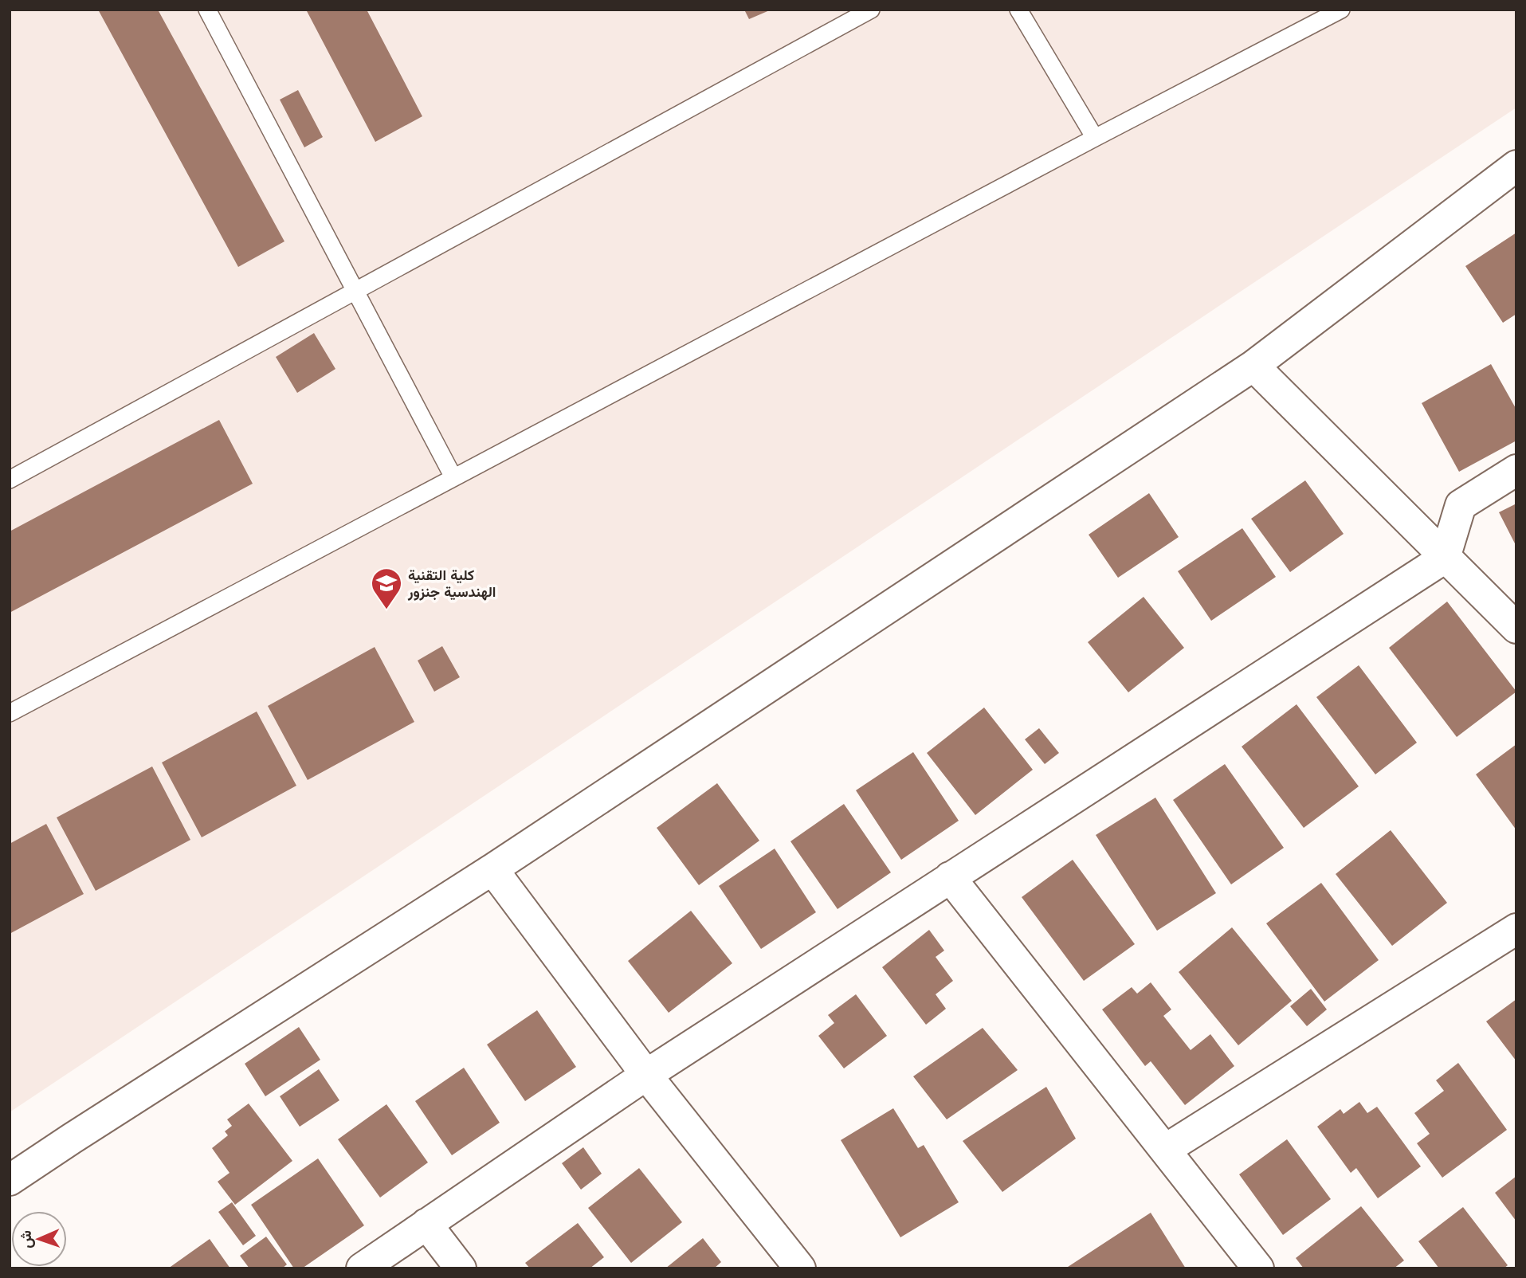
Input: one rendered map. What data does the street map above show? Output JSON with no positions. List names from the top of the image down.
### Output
{
  "places": {
    "school or university": ["كلية التقنية الهندسية جنزور"]
  },
  "north": "left"
}
